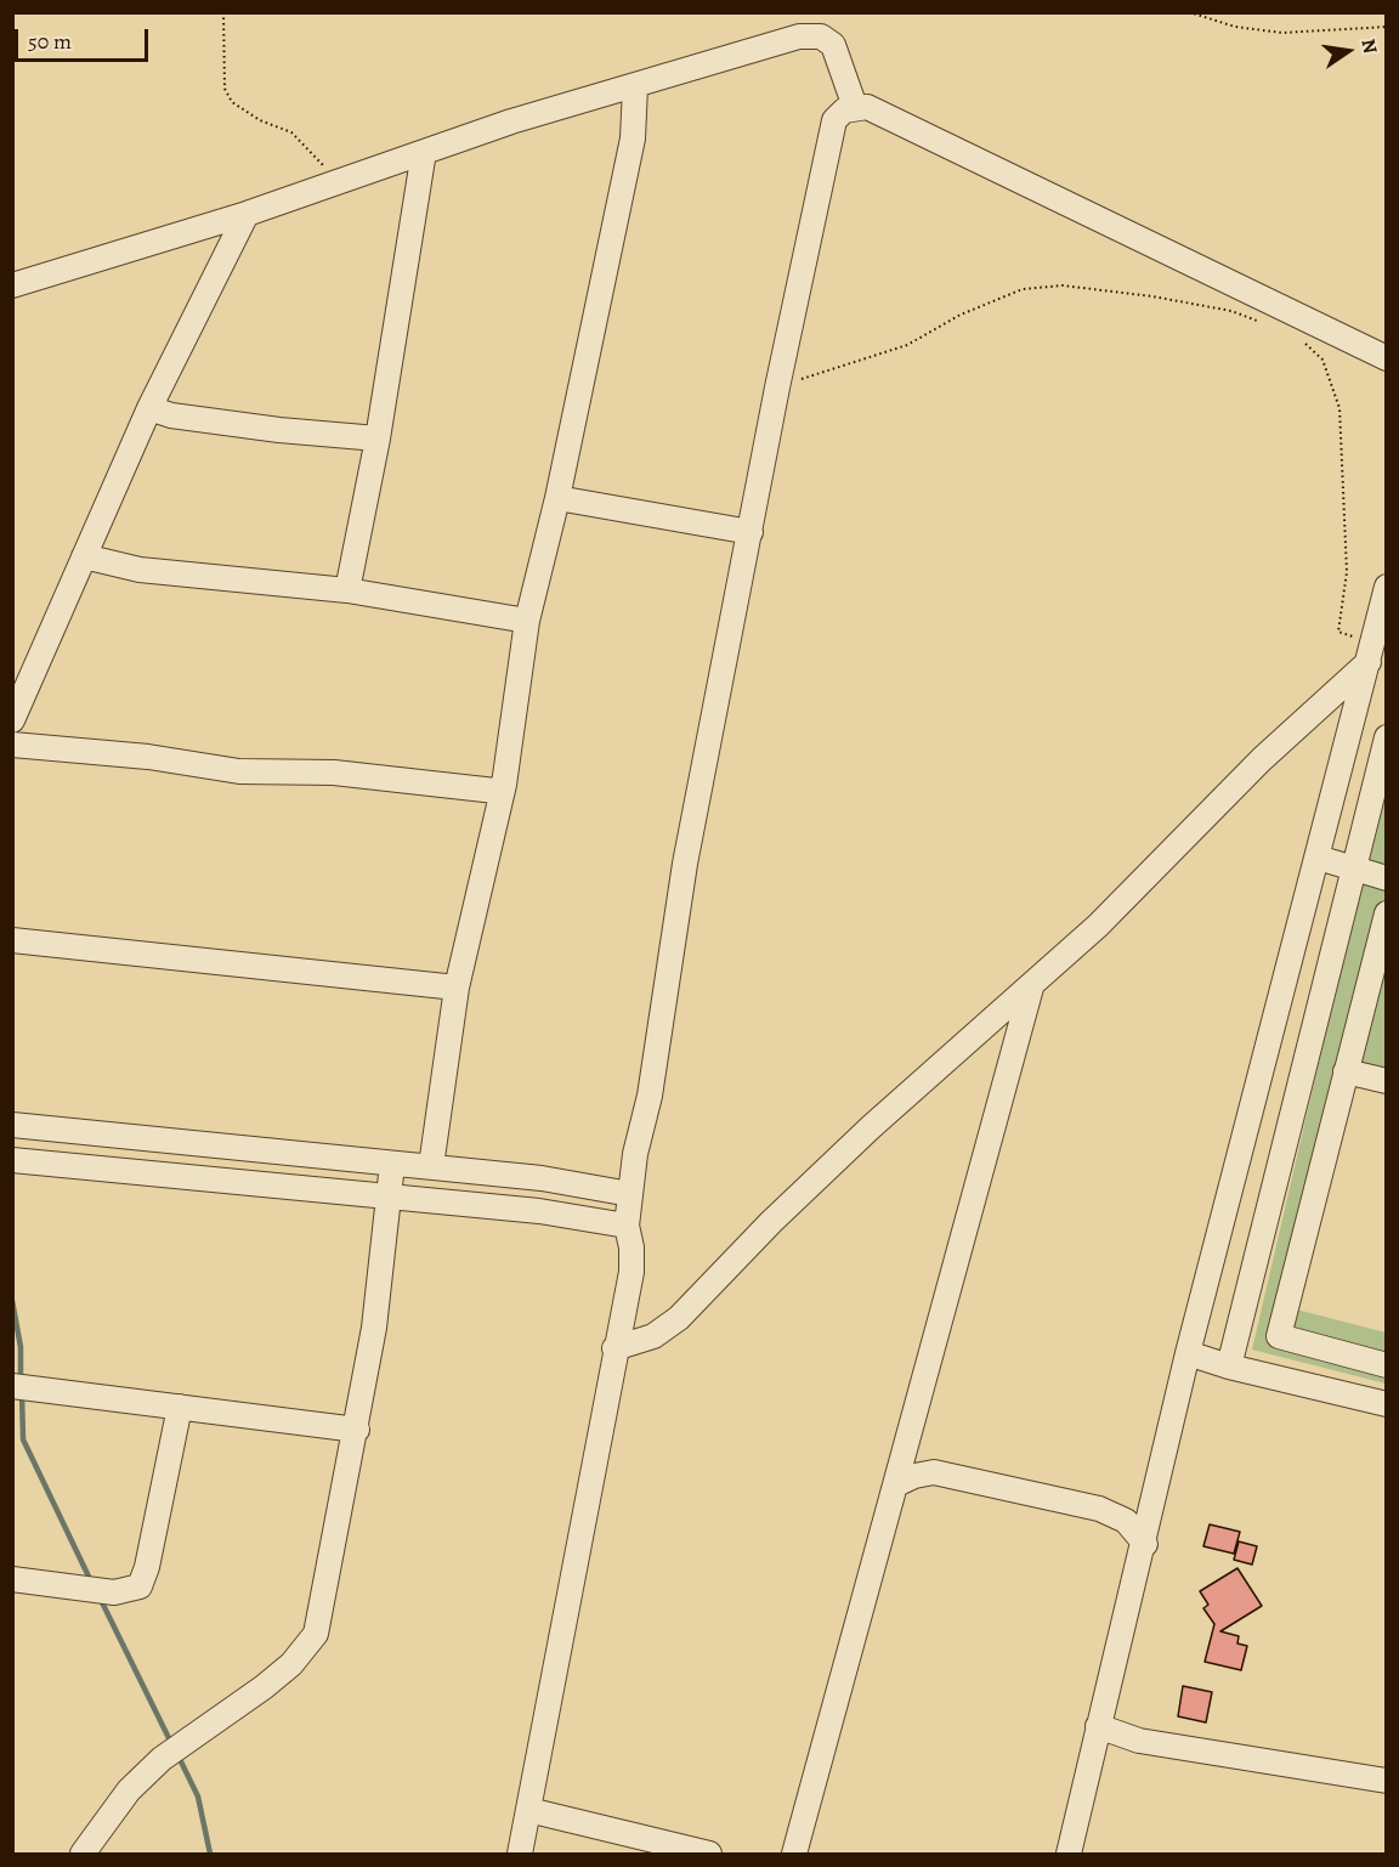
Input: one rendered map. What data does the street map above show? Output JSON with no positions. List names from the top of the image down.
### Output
{
  "scale_bar": "50 m",
  "north": "right"
}
